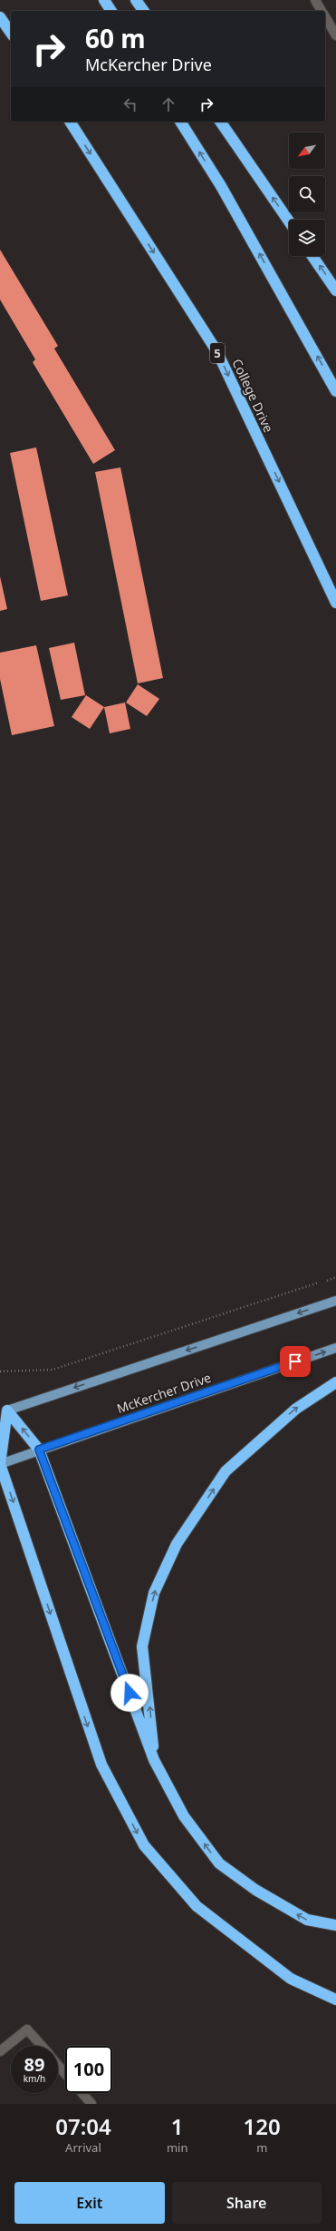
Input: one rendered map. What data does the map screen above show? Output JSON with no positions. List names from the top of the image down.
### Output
{
  "streets": {
    "highway": ["5", "College Drive"],
    "main road": ["McKercher Drive"]
  },
  "north": "bottom left",
  "page": {
    "turn": ["60 m", "McKercher Drive"],
    "speed": "89 km/h",
    "limit": "100",
    "eta": [
      "07:04",
      "Arrival",
      "1",
      "min",
      "120",
      "m"
    ],
    "buttons": ["Exit", "Share"]
  }
}
